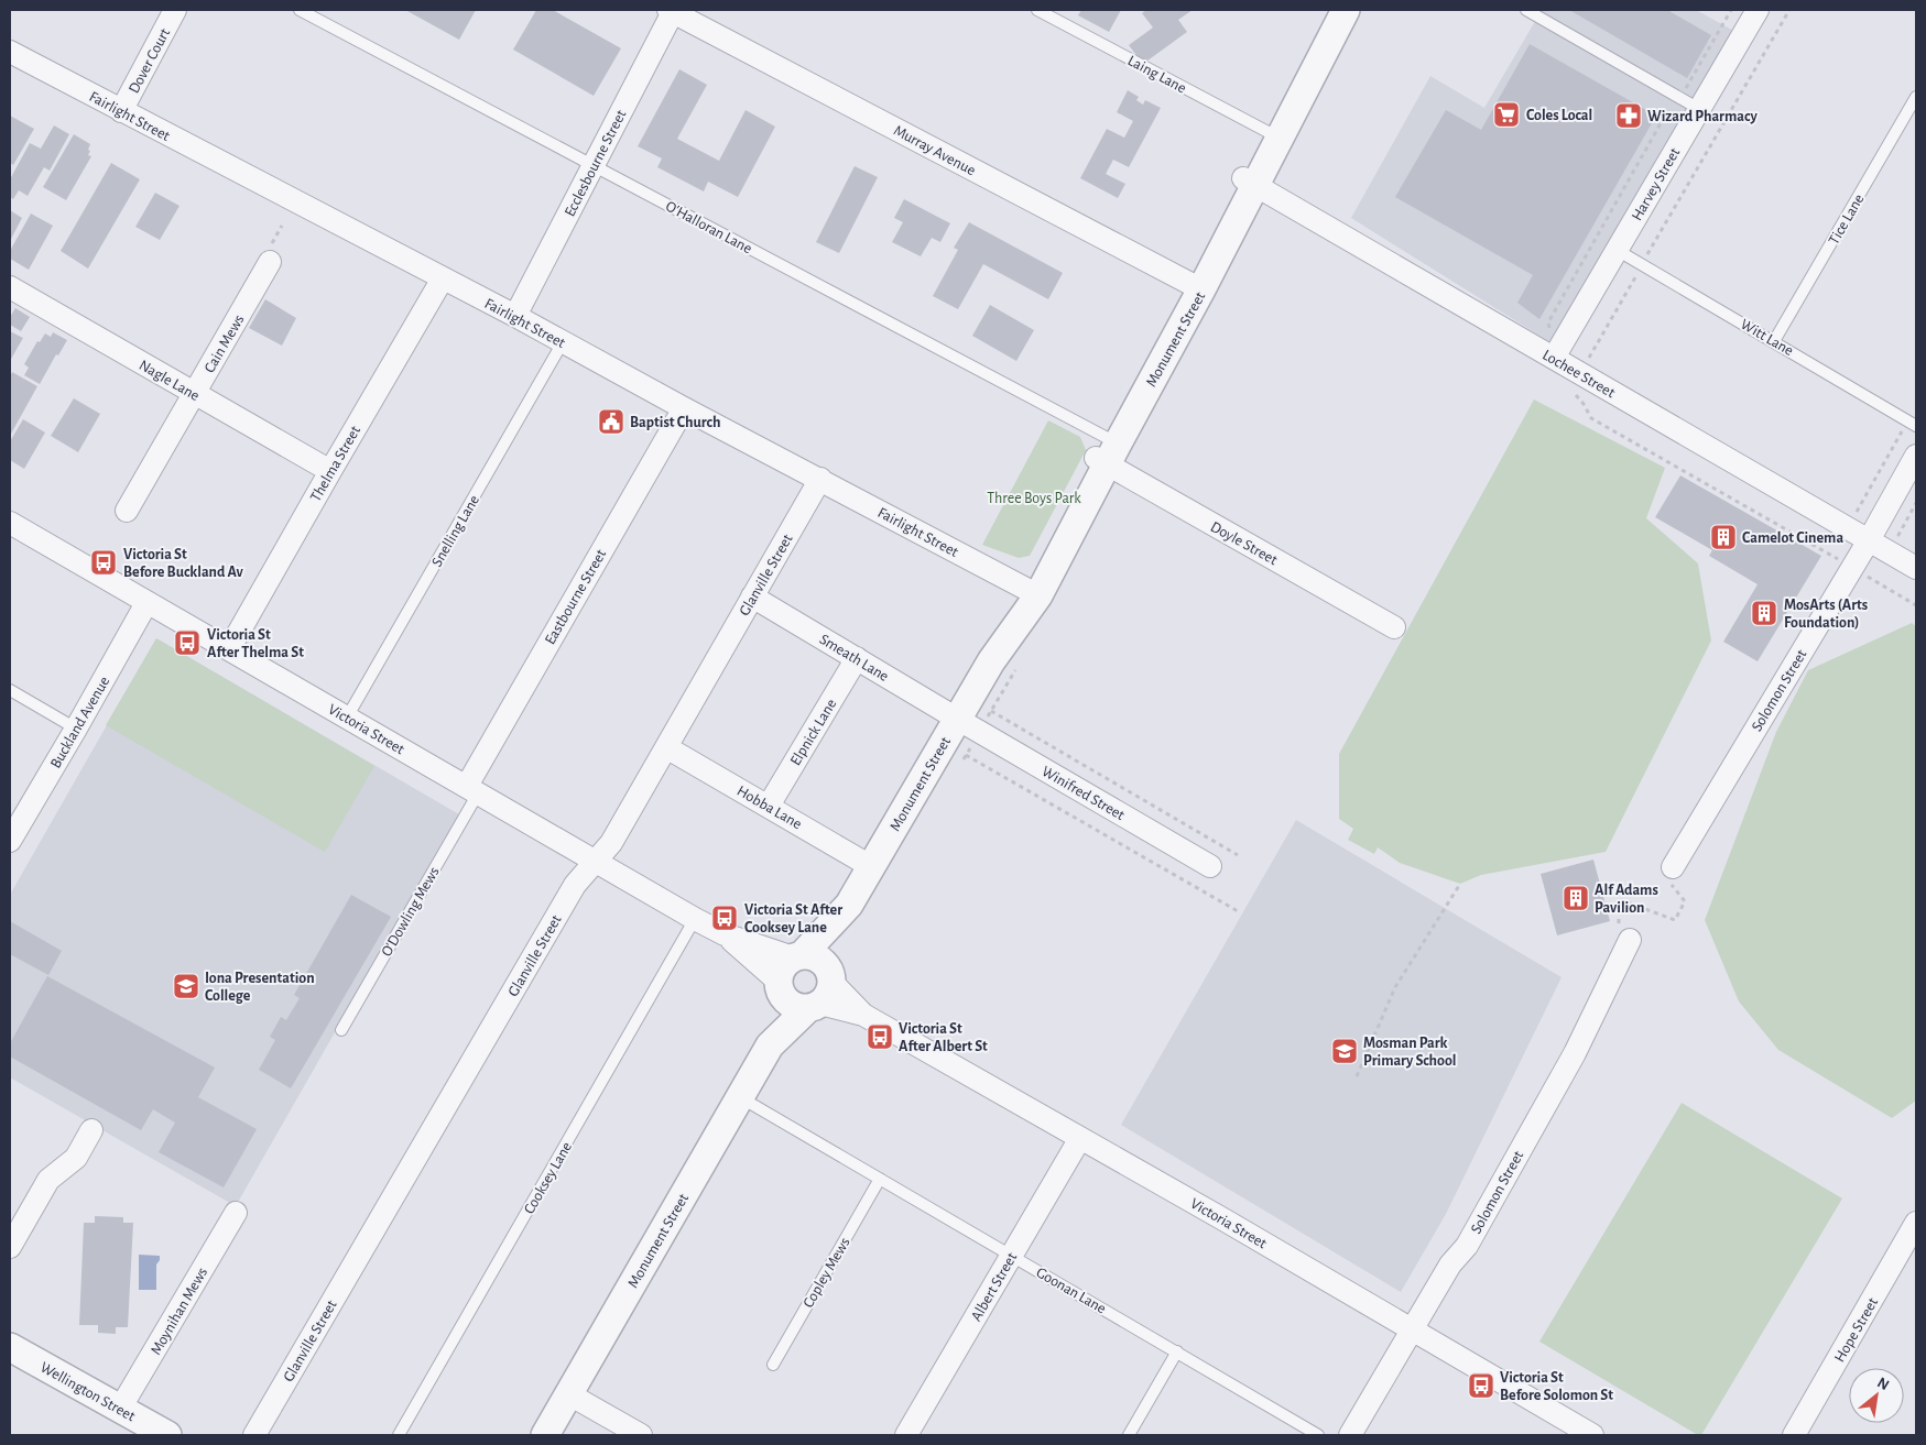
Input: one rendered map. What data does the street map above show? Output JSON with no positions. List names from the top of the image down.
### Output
{
  "streets": {
    "street": [
      "Dover Court",
      "Fairlight Street",
      "Murray Avenue",
      "Ecclesbourne Street",
      "Harvey Street",
      "Monument Street",
      "Cain Mews",
      "Lochee Street",
      "Nagle Lane",
      "Thelma Street",
      "Doyle Street",
      "Glanville Street",
      "Eastbourne Street",
      "Smeath Lane",
      "Solomon Street",
      "Buckland Avenue",
      "Victoria Street",
      "Elpnick Lane",
      "Winifred Street",
      "Hobba Lane",
      "Albert Street",
      "Moynihan Mews",
      "Hope Street",
      "Wellington Street"
    ],
    "lane": [
      "Laing Lane",
      "Tice Lane",
      "O'Halloran Lane",
      "Witt Lane",
      "Snelling Lane",
      "O'Dowling Mews",
      "Cooksey Lane",
      "Copley Mews",
      "Goonan Lane"
    ]
  },
  "crossings": [
    ["Dover Court", "Fairlight Street"],
    ["Laing Lane", "Monument Street"],
    ["Fairlight Street", "Ecclesbourne Street"],
    ["Fairlight Street", "Monument Street"],
    ["Fairlight Street", "Thelma Street"],
    ["Fairlight Street", "Snelling Lane"],
    ["Fairlight Street", "Glanville Street"],
    ["Fairlight Street", "Eastbourne Street"],
    ["Murray Avenue", "Ecclesbourne Street"],
    ["Murray Avenue", "Monument Street"],
    ["Ecclesbourne Street", "O'Halloran Lane"],
    ["Harvey Street", "Witt Lane"],
    ["Harvey Street", "Lochee Street"],
    ["Tice Lane", "Witt Lane"],
    ["O'Halloran Lane", "Monument Street"],
    ["O'Halloran Lane", "Doyle Street"],
    ["Monument Street", "Lochee Street"],
    ["Monument Street", "Doyle Street"],
    ["Monument Street", "Smeath Lane"],
    ["Monument Street", "Victoria Street"],
    ["Monument Street", "Winifred Street"],
    ["Monument Street", "Hobba Lane"],
    ["Monument Street", "Goonan Lane"],
    ["Cain Mews", "Nagle Lane"],
    ["Lochee Street", "Solomon Street"],
    ["Nagle Lane", "Thelma Street"],
    ["Thelma Street", "Victoria Street"],
    ["Snelling Lane", "Victoria Street"],
    ["Glanville Street", "Smeath Lane"],
    ["Glanville Street", "Victoria Street"],
    ["Glanville Street", "Hobba Lane"],
    ["Eastbourne Street", "Victoria Street"],
    ["Eastbourne Street", "O'Dowling Mews"],
    ["Smeath Lane", "Elpnick Lane"],
    ["Smeath Lane", "Winifred Street"],
    ["Solomon Street", "Victoria Street"],
    ["Buckland Avenue", "Victoria Street"],
    ["Victoria Street", "O'Dowling Mews"],
    ["Victoria Street", "Cooksey Lane"],
    ["Victoria Street", "Albert Street"],
    ["Elpnick Lane", "Hobba Lane"],
    ["Copley Mews", "Goonan Lane"],
    ["Albert Street", "Goonan Lane"],
    ["Moynihan Mews", "Wellington Street"]
  ],
  "parks": ["Three Boys Park"],
  "places": {
    "supermarket": ["Coles Local"],
    "pharmacy": ["Wizard Pharmacy"],
    "public building": ["Baptist Church"],
    "building": ["Camelot Cinema", "MosArts (Arts Foundation)", "Alf Adams Pavilion"],
    "bus stop": [
      "Victoria St Before Buckland Av",
      "Victoria St After Thelma St",
      "Victoria St After Cooksey Lane",
      "Victoria St After Albert St",
      "Victoria St Before Solomon St"
    ],
    "school or university": ["Iona Presentation College", "Mosman Park Primary School"]
  },
  "north": "top right"
}
